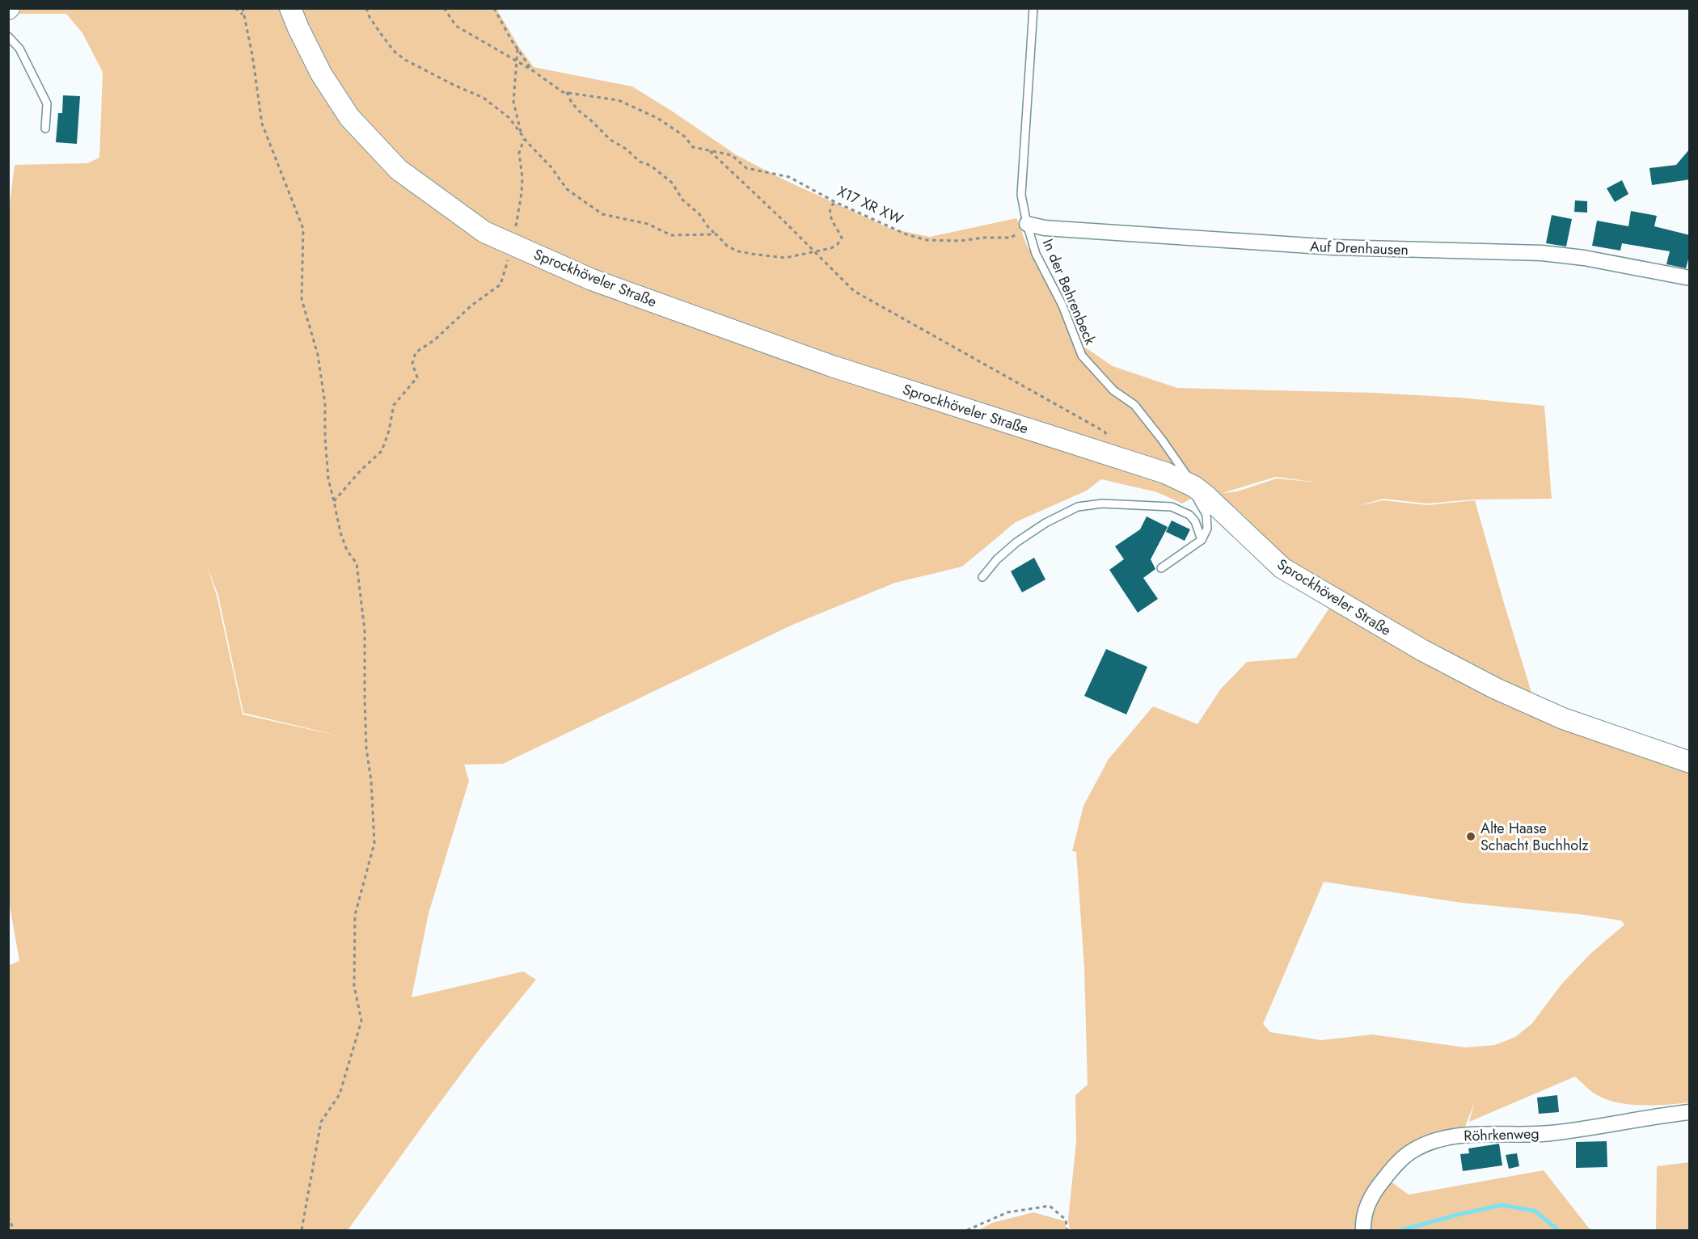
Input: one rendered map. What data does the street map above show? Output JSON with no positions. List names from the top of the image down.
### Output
{
  "streets": {
    "street": ["Auf Drenhausen", "Sprockhöveler Straße", "Röhrkenweg"],
    "lane": ["In der Behrenbeck"],
    "path": ["X17 XR XW"]
  },
  "crossings": [
    ["X17 XR XW", "Auf Drenhausen"],
    ["X17 XR XW", "In der Behrenbeck"],
    ["Auf Drenhausen", "In der Behrenbeck"],
    ["Sprockhöveler Straße", "In der Behrenbeck"]
  ],
  "places": ["Alte Haase Schacht Buchholz"]
}
